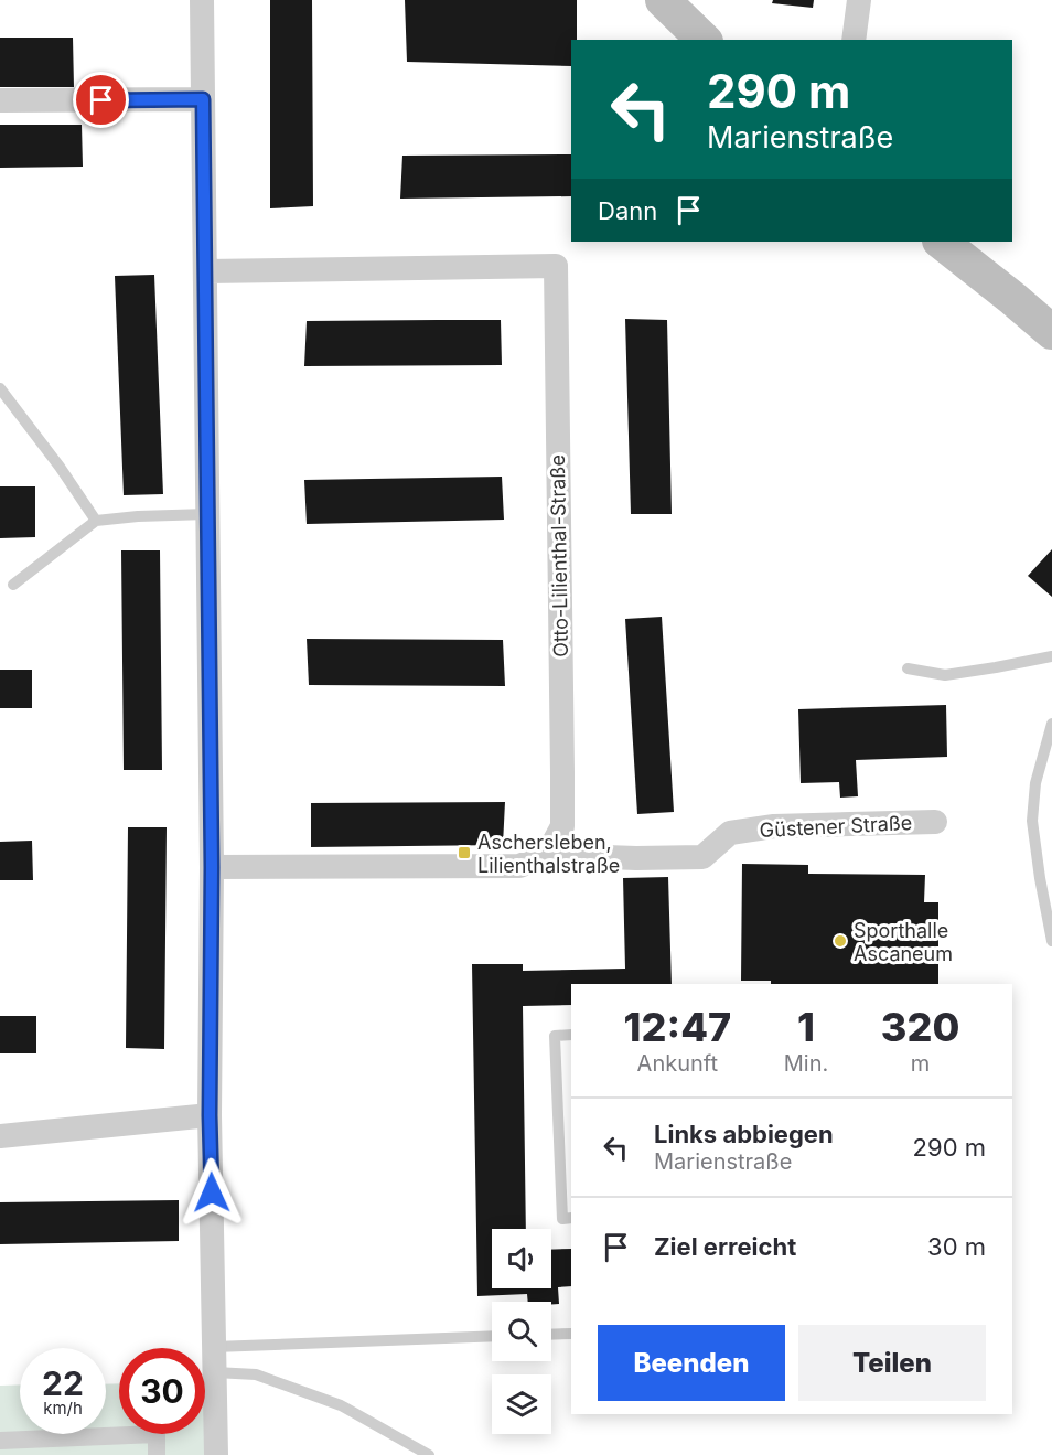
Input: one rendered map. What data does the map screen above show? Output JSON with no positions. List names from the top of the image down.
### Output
{
  "streets": {
    "street": ["Otto-Lilienthal-Straße", "Güstener Straße"]
  },
  "crossings": [
    ["Otto-Lilienthal-Straße", "Güstener Straße"]
  ],
  "places": {
    "transit": ["Aschersleben, Lilienthalstraße"],
    "other": ["Sporthalle Ascaneum"]
  },
  "page": {
    "turn": ["290 m", "Marienstraße"],
    "then": "Dann",
    "eta": [
      "12:47",
      "Ankunft",
      "1",
      "Min.",
      "320",
      "m"
    ],
    "list": [
      {
        "name": "Links abbiegen",
        "note": "Marienstraße",
        "value": "290 m"
      },
      {
        "name": "Ziel erreicht",
        "value": "30 m"
      }
    ],
    "buttons": ["Beenden", "Teilen"],
    "speed": "22 km/h",
    "limit": "30"
  }
}
